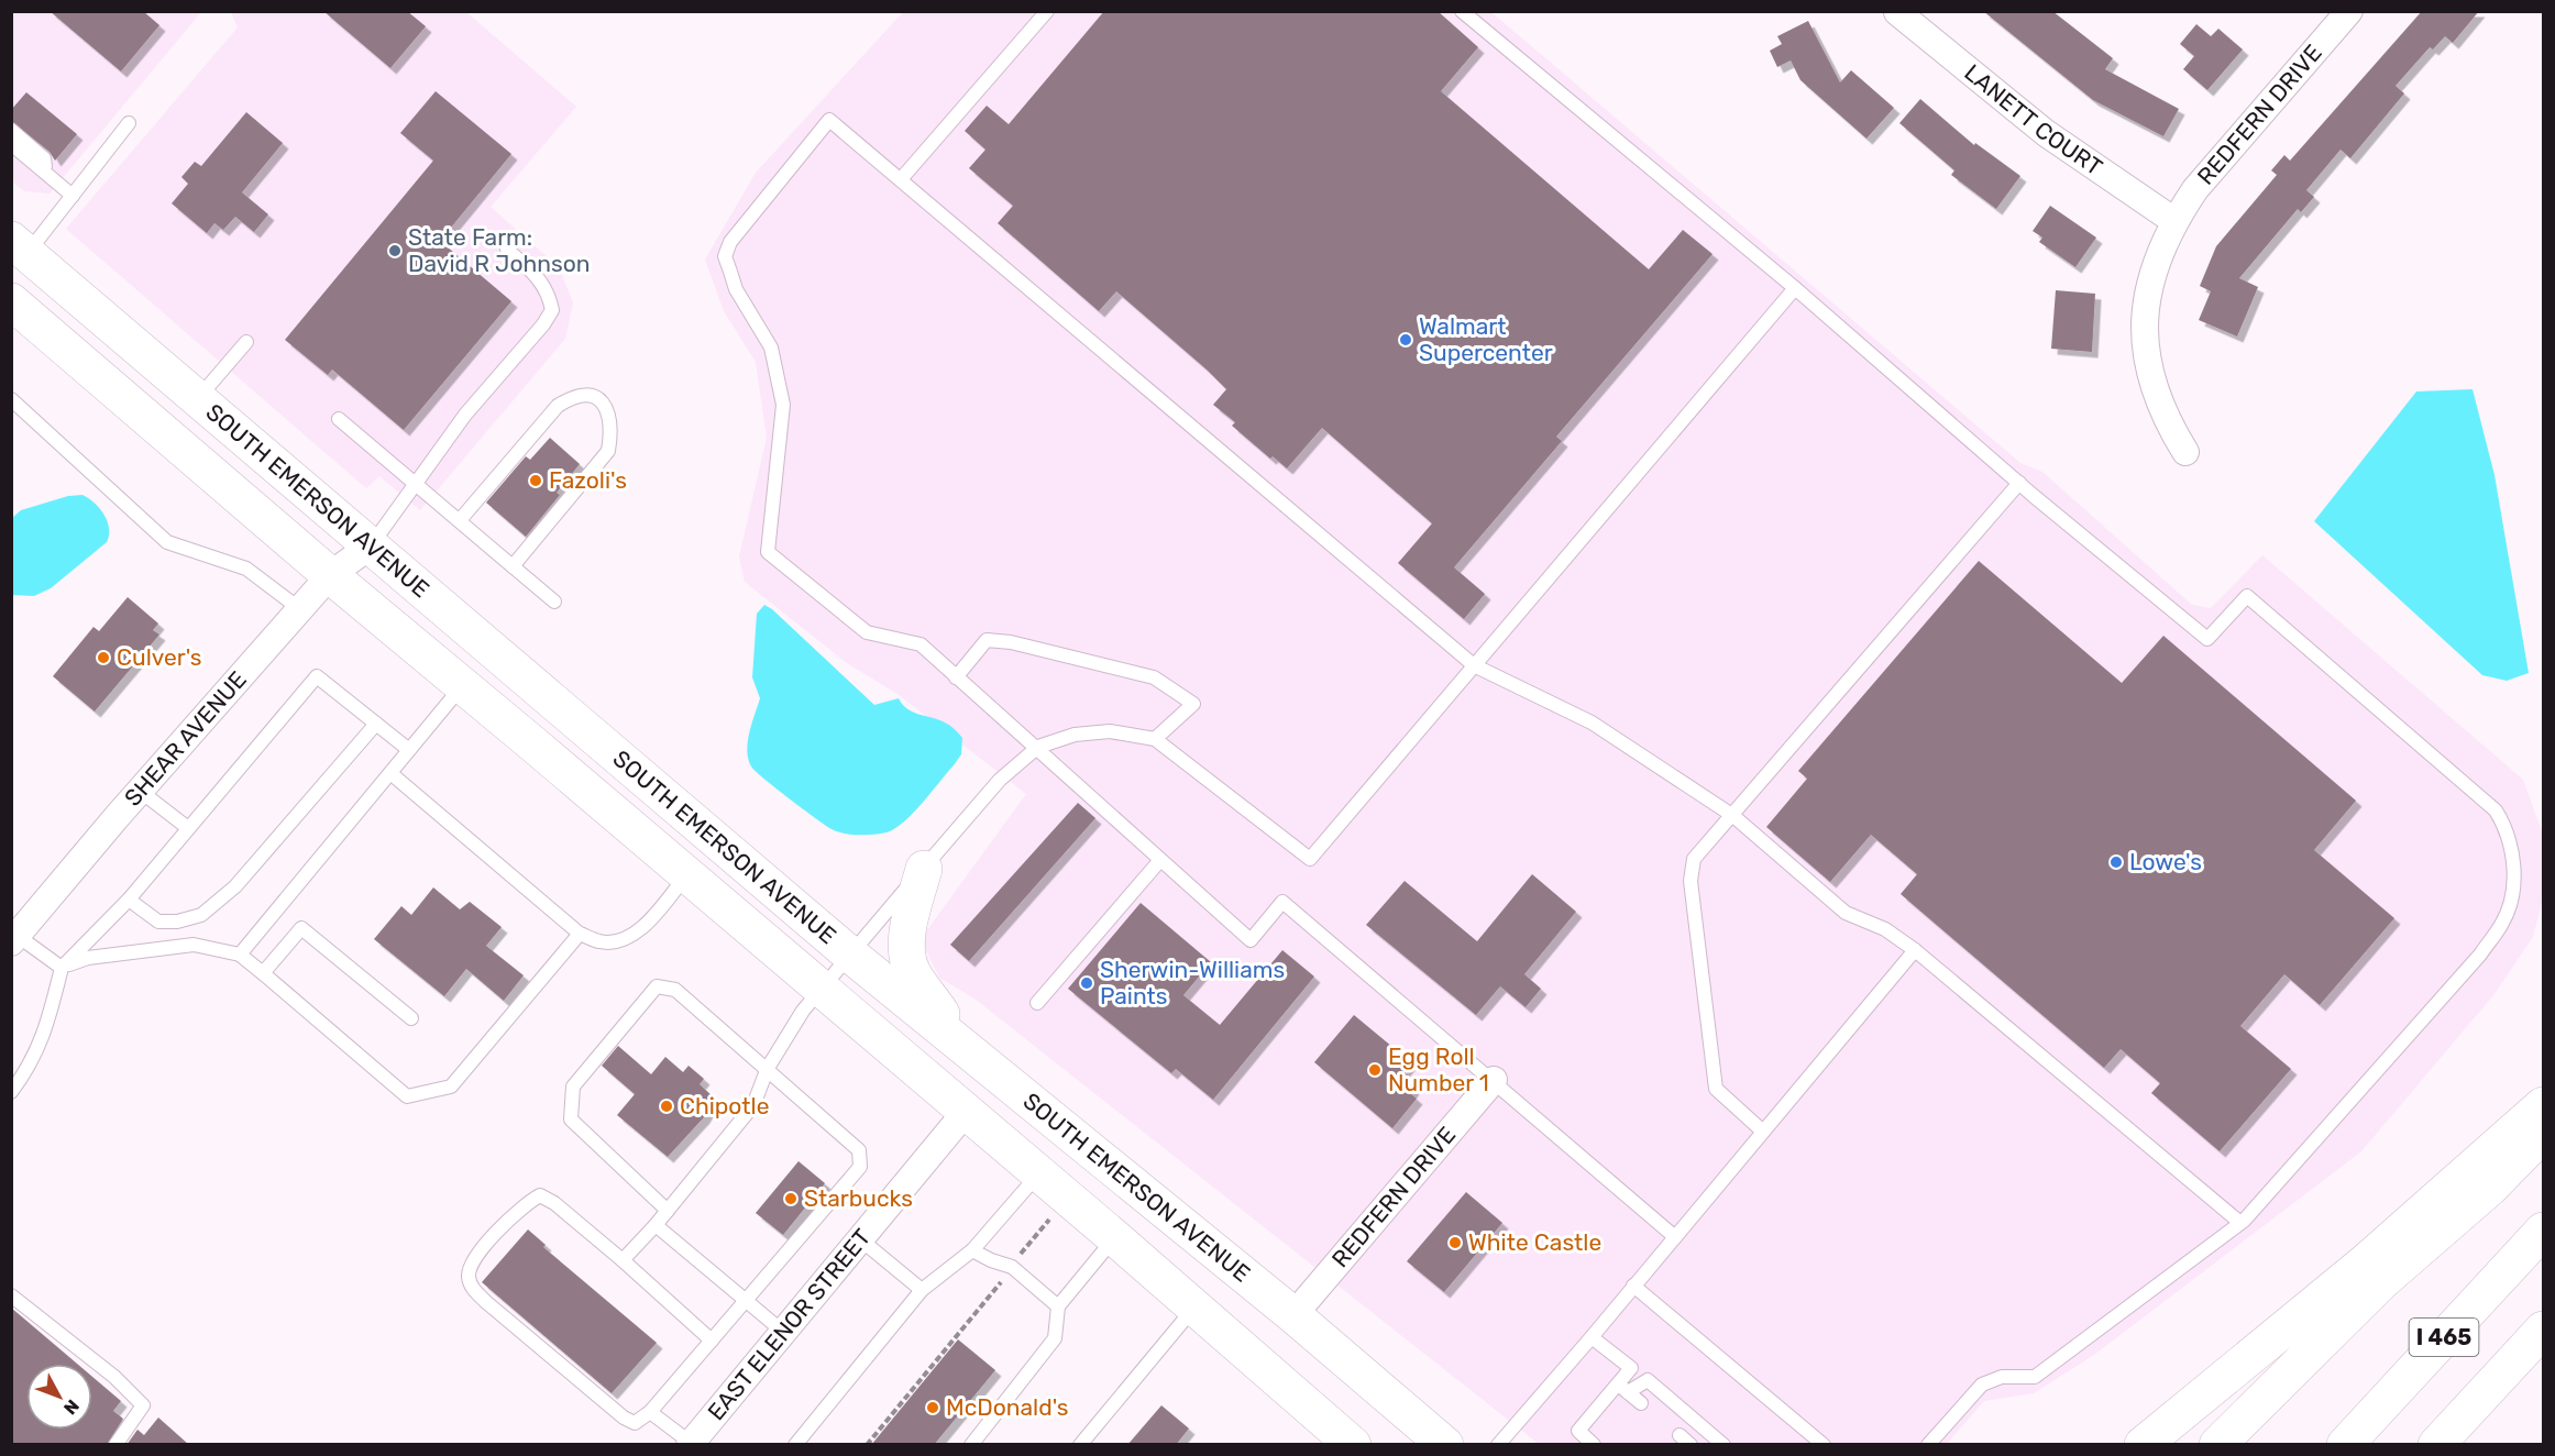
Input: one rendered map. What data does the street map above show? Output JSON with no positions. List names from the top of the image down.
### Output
{
  "streets": {
    "main road": ["SOUTH EMERSON AVENUE", "I 465"],
    "street": [
      "REDFERN DRIVE",
      "LANETT COURT",
      "SHEAR AVENUE",
      "EAST ELENOR STREET"
    ]
  },
  "crossings": [
    ["REDFERN DRIVE", "LANETT COURT"],
    ["REDFERN DRIVE", "SOUTH EMERSON AVENUE"],
    ["SOUTH EMERSON AVENUE", "SHEAR AVENUE"],
    ["SOUTH EMERSON AVENUE", "EAST ELENOR STREET"]
  ],
  "places": [
    "State Farm: David R Johnson",
    "Walmart Supercenter",
    "Fazoli's",
    "Culver's",
    "Lowe's",
    "Sherwin-Williams Paints",
    "Egg Roll Number 1",
    "Chipotle",
    "Starbucks",
    "White Castle",
    "McDonald's"
  ],
  "north": "bottom right"
}
